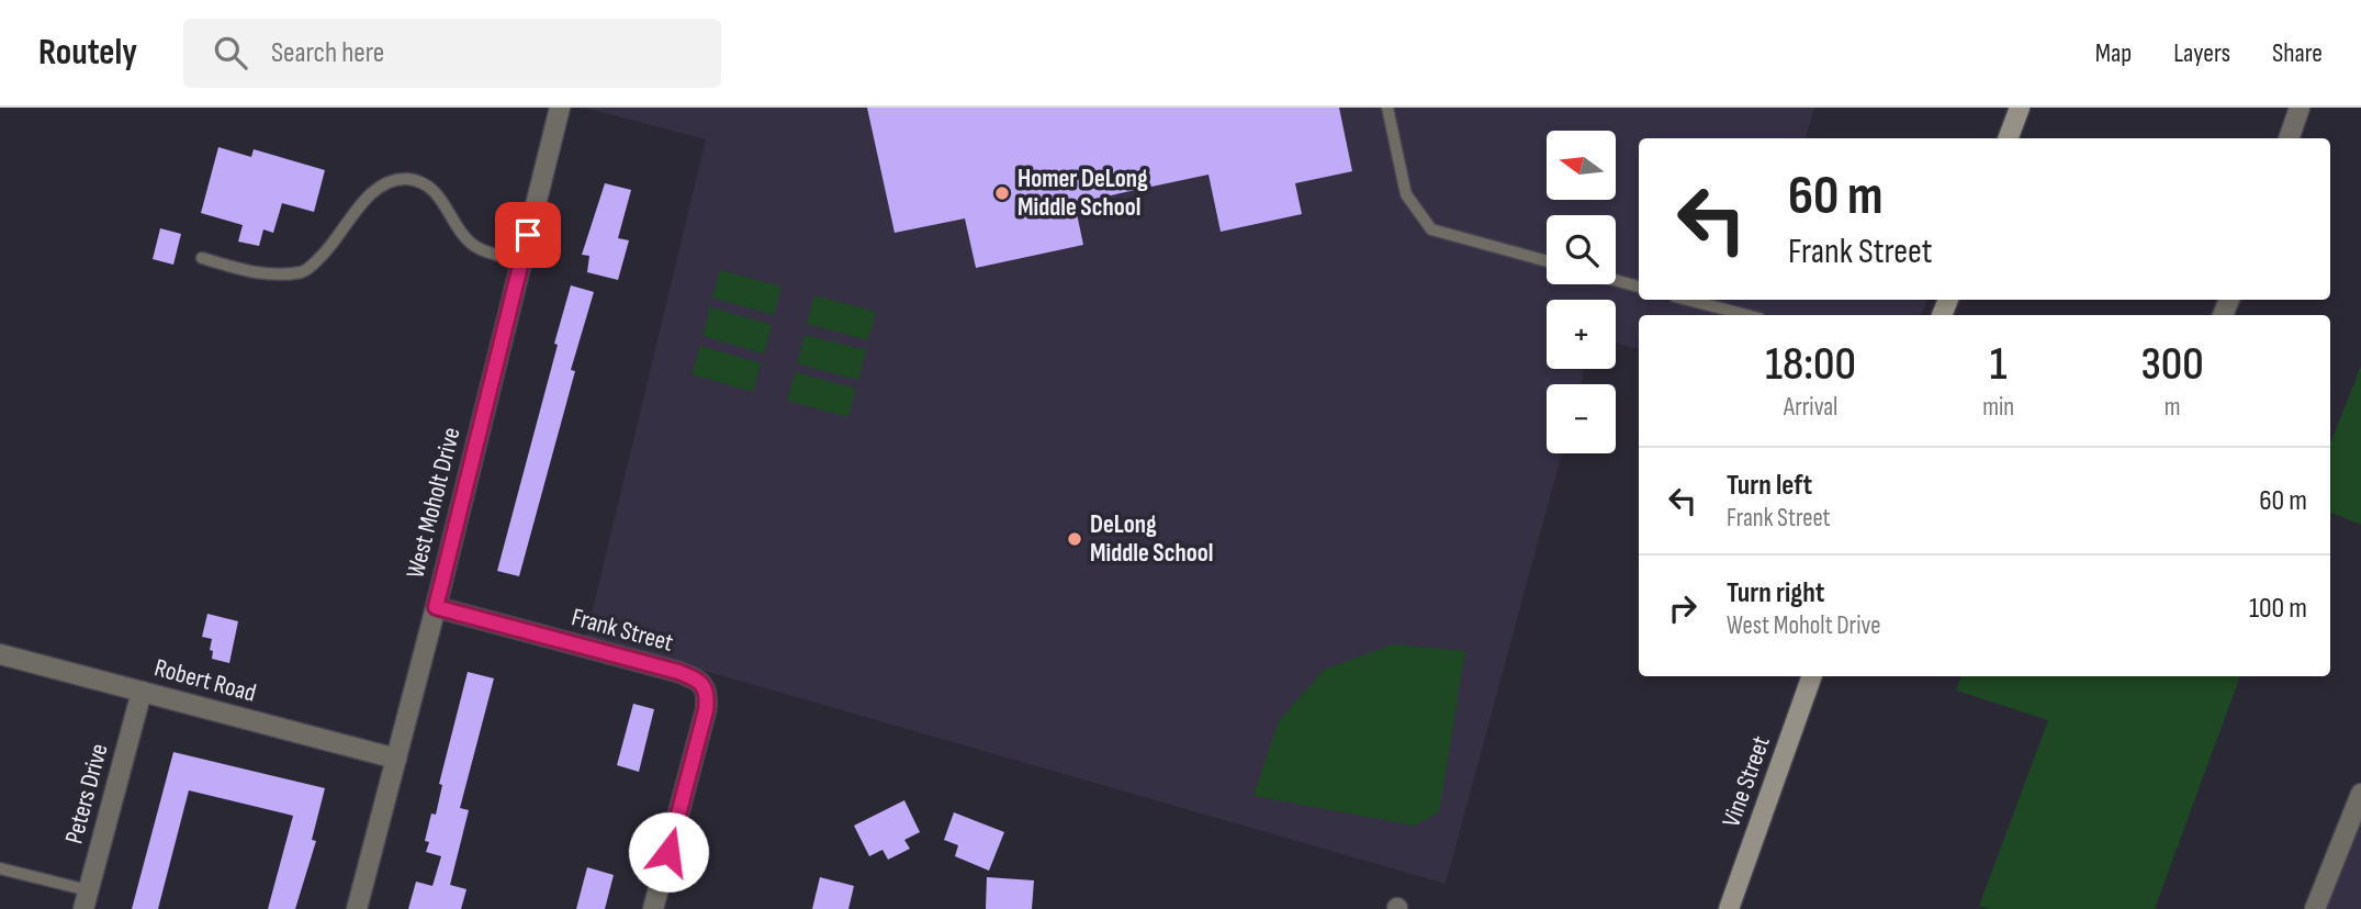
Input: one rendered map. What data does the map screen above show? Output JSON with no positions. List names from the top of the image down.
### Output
{
  "streets": {
    "street": [
      "West Moholt Drive",
      "Frank Street",
      "Robert Road",
      "Vine Street",
      "Peters Drive"
    ]
  },
  "crossings": [
    ["West Moholt Drive", "Frank Street"],
    ["West Moholt Drive", "Robert Road"],
    ["Robert Road", "Peters Drive"]
  ],
  "places": ["Homer DeLong Middle School", "DeLong Middle School"],
  "north": "left",
  "page": {
    "header": "Routely",
    "search": "Search here",
    "nav": ["Map", "Layers", "Share"],
    "map_buttons": ["+", "−"],
    "turn": ["60 m", "Frank Street"],
    "eta": [
      "18:00",
      "Arrival",
      "1",
      "min",
      "300",
      "m"
    ],
    "list": [
      {
        "name": "Turn left",
        "note": "Frank Street",
        "value": "60 m"
      },
      {
        "name": "Turn right",
        "note": "West Moholt Drive",
        "value": "100 m"
      }
    ]
  }
}
